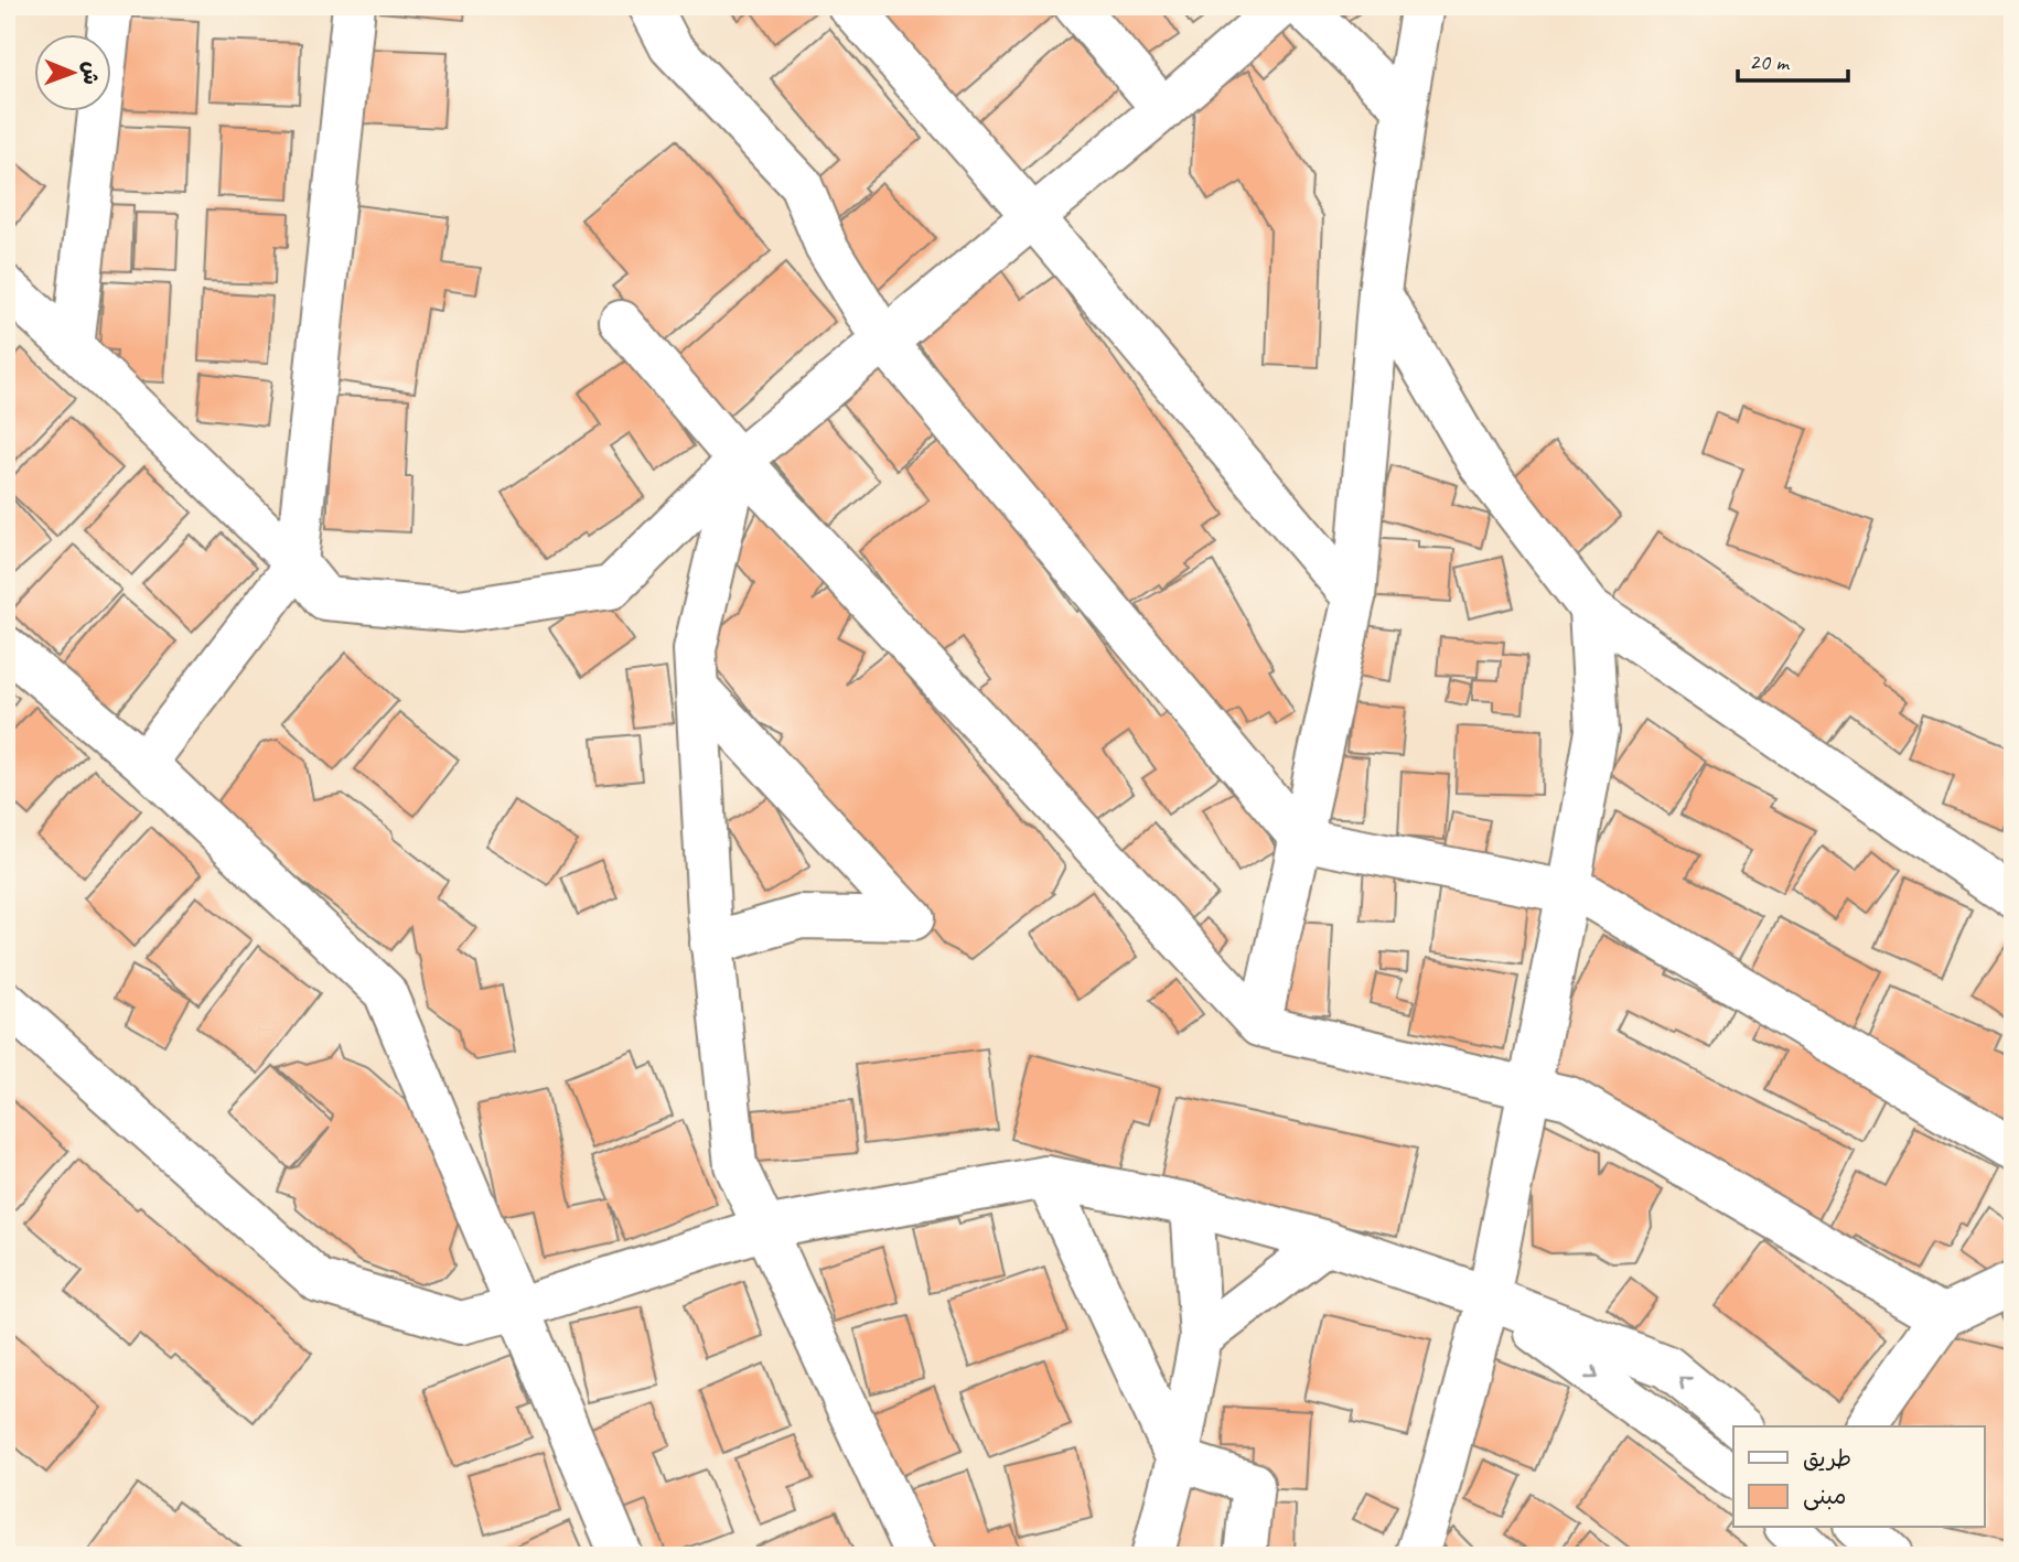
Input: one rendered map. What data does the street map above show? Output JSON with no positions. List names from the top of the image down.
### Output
{
  "legend": ["طريق", "مبنى"],
  "scale_bar": "20 m",
  "north": "right"
}
